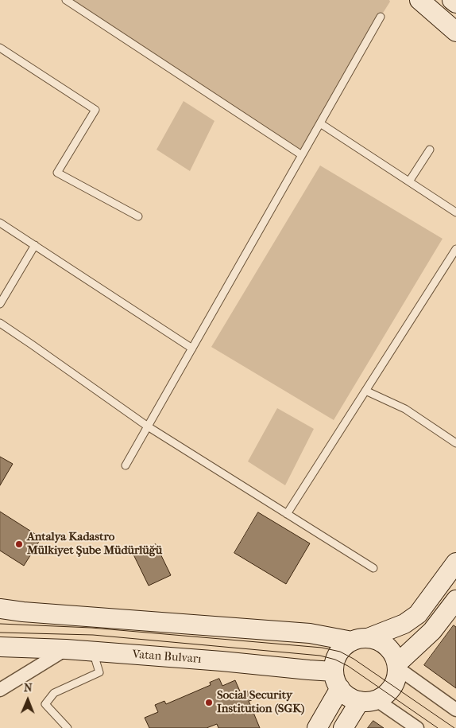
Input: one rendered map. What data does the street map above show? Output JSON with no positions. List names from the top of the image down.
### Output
{
  "streets": {
    "main road": ["Vatan Bulvarı"]
  },
  "places": ["Antalya Kadastro Mülkiyet Şube Müdürlüğü", "Social Security Institution (SGK)"],
  "north": "top"
}
